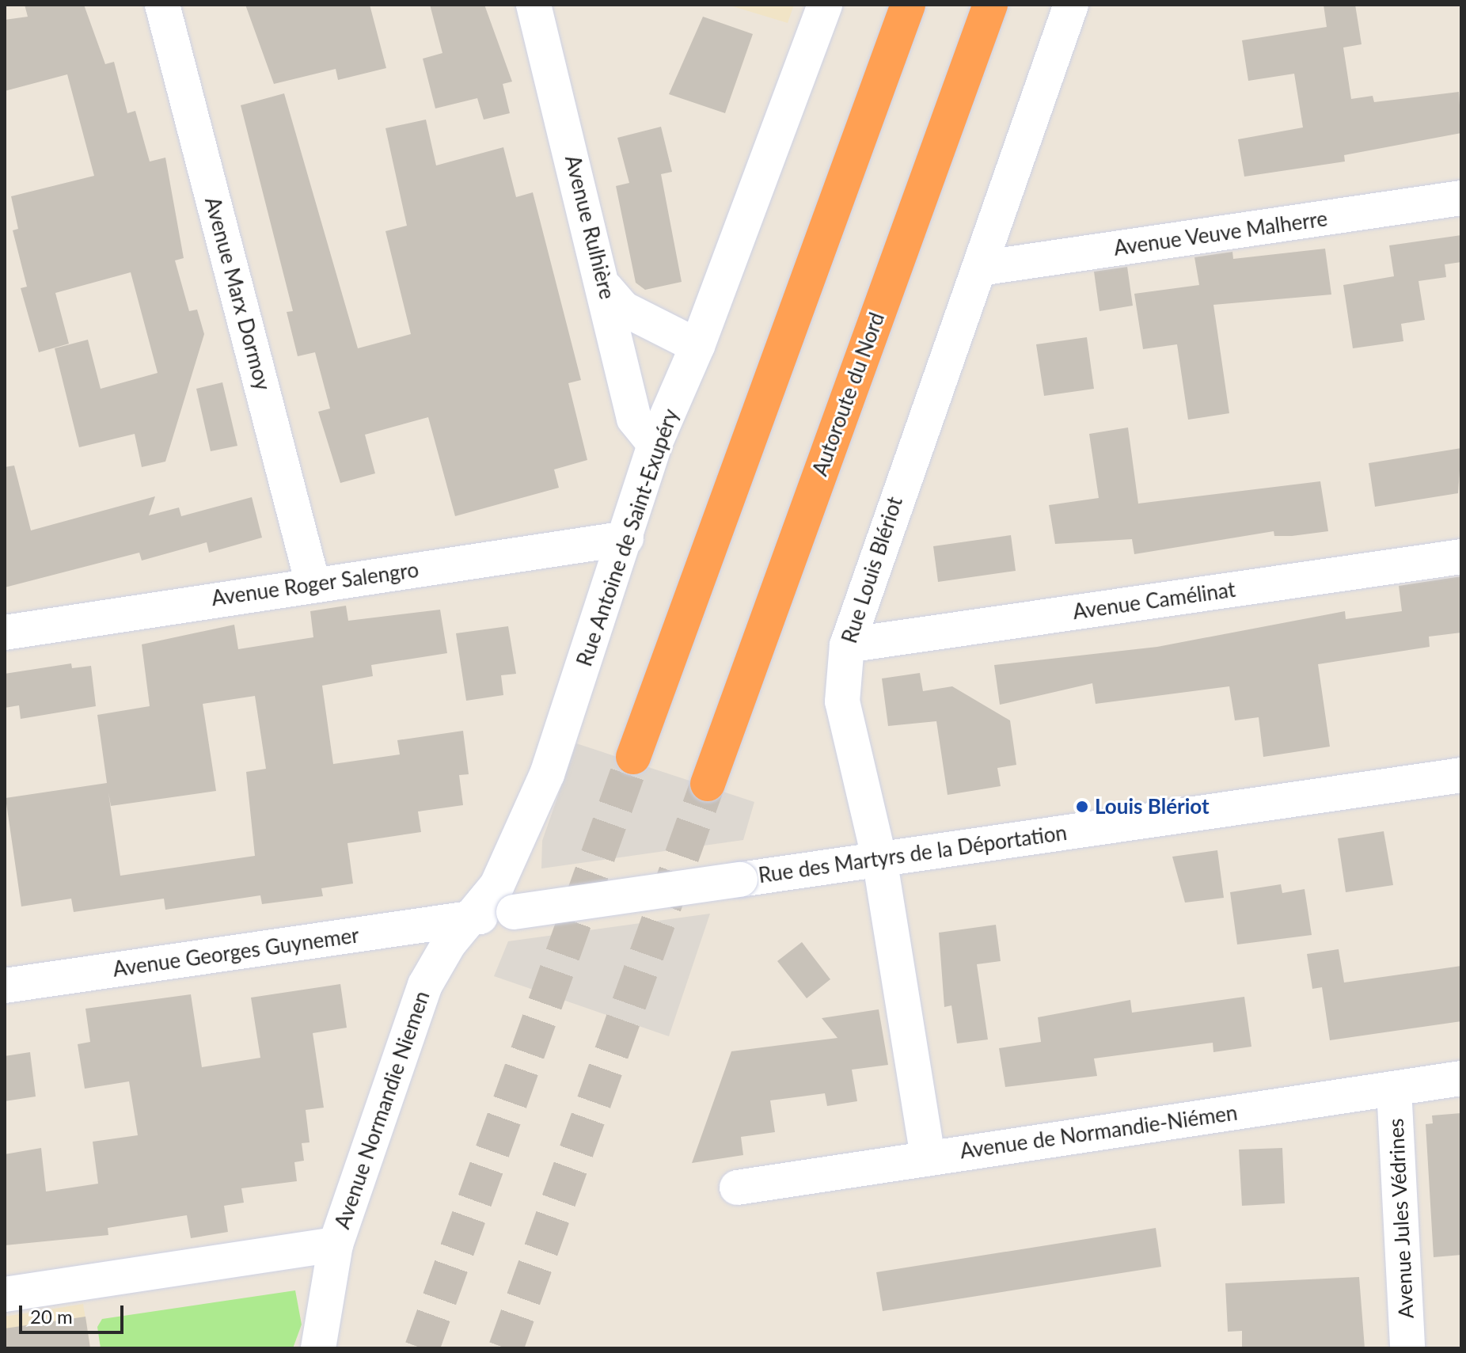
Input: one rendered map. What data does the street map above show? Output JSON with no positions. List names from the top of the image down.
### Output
{
  "streets": {
    "highway": ["Autoroute du Nord"],
    "street": [
      "Avenue Rulhière",
      "Avenue Veuve Malherre",
      "Avenue Marx Dormoy",
      "Rue Antoine de Saint-Exupéry",
      "Rue Louis Blériot",
      "Avenue Roger Salengro",
      "Avenue Camélinat",
      "Rue des Martyrs de la Déportation",
      "Avenue Georges Guynemer",
      "Avenue Normandie Niemen",
      "Avenue de Normandie-Niémen",
      "Avenue Jules Védrines"
    ]
  },
  "crossings": [
    ["Avenue Rulhière", "Rue Antoine de Saint-Exupéry"],
    ["Avenue Veuve Malherre", "Rue Louis Blériot"],
    ["Avenue Marx Dormoy", "Avenue Roger Salengro"],
    ["Rue Antoine de Saint-Exupéry", "Avenue Roger Salengro"],
    ["Rue Antoine de Saint-Exupéry", "Avenue Georges Guynemer"],
    ["Rue Antoine de Saint-Exupéry", "Avenue Normandie Niemen"],
    ["Rue Louis Blériot", "Avenue Camélinat"],
    ["Rue Louis Blériot", "Rue des Martyrs de la Déportation"],
    ["Rue Louis Blériot", "Avenue de Normandie-Niémen"],
    ["Rue des Martyrs de la Déportation", "Avenue Georges Guynemer"],
    ["Avenue Georges Guynemer", "Avenue Normandie Niemen"],
    ["Avenue de Normandie-Niémen", "Avenue Jules Védrines"]
  ],
  "places": ["Louis Blériot"],
  "scale_bar": "20 m"
}
